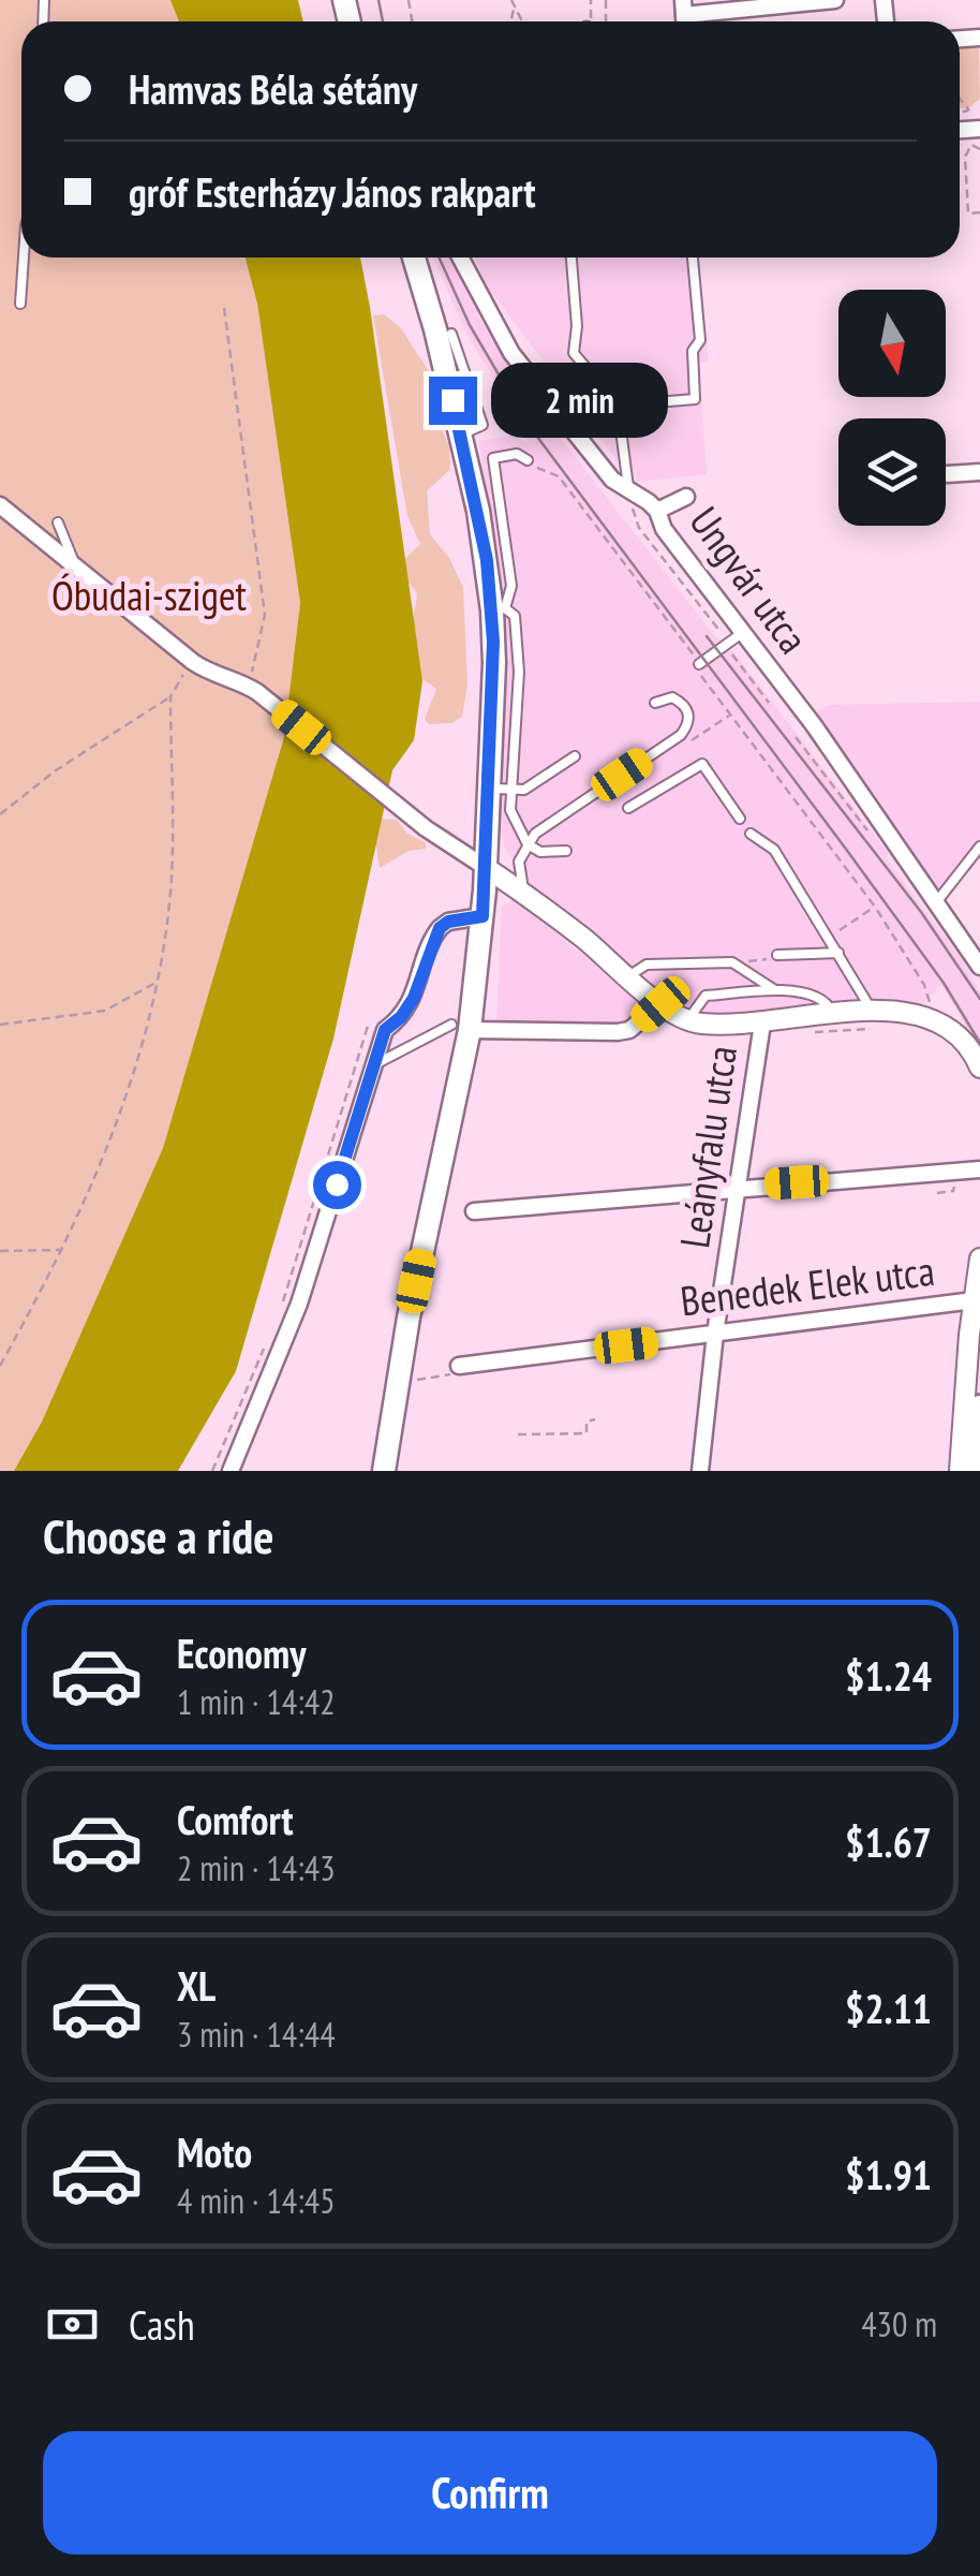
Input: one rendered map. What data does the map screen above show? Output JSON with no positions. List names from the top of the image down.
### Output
{
  "streets": {
    "street": ["Ungvár utca", "Leányfalu utca", "Benedek Elek utca"]
  },
  "crossings": [
    ["Leányfalu utca", "Benedek Elek utca"]
  ],
  "parks": ["Óbudai-sziget"],
  "north": "bottom",
  "page": {
    "banner": ["Hamvas Béla sétány", "gróf Esterházy János rakpart"],
    "bubble": "2 min",
    "heading": "Choose a ride",
    "list": [
      {
        "name": "Economy",
        "note": "1 min · 14:42",
        "value": "$1.24"
      },
      {
        "name": "Comfort",
        "note": "2 min · 14:43",
        "value": "$1.67"
      },
      {
        "name": "XL",
        "note": "3 min · 14:44",
        "value": "$2.11"
      },
      {
        "name": "Moto",
        "note": "4 min · 14:45",
        "value": "$1.91"
      }
    ],
    "pay": ["Cash", "430 m"],
    "buttons": "Confirm"
  }
}
